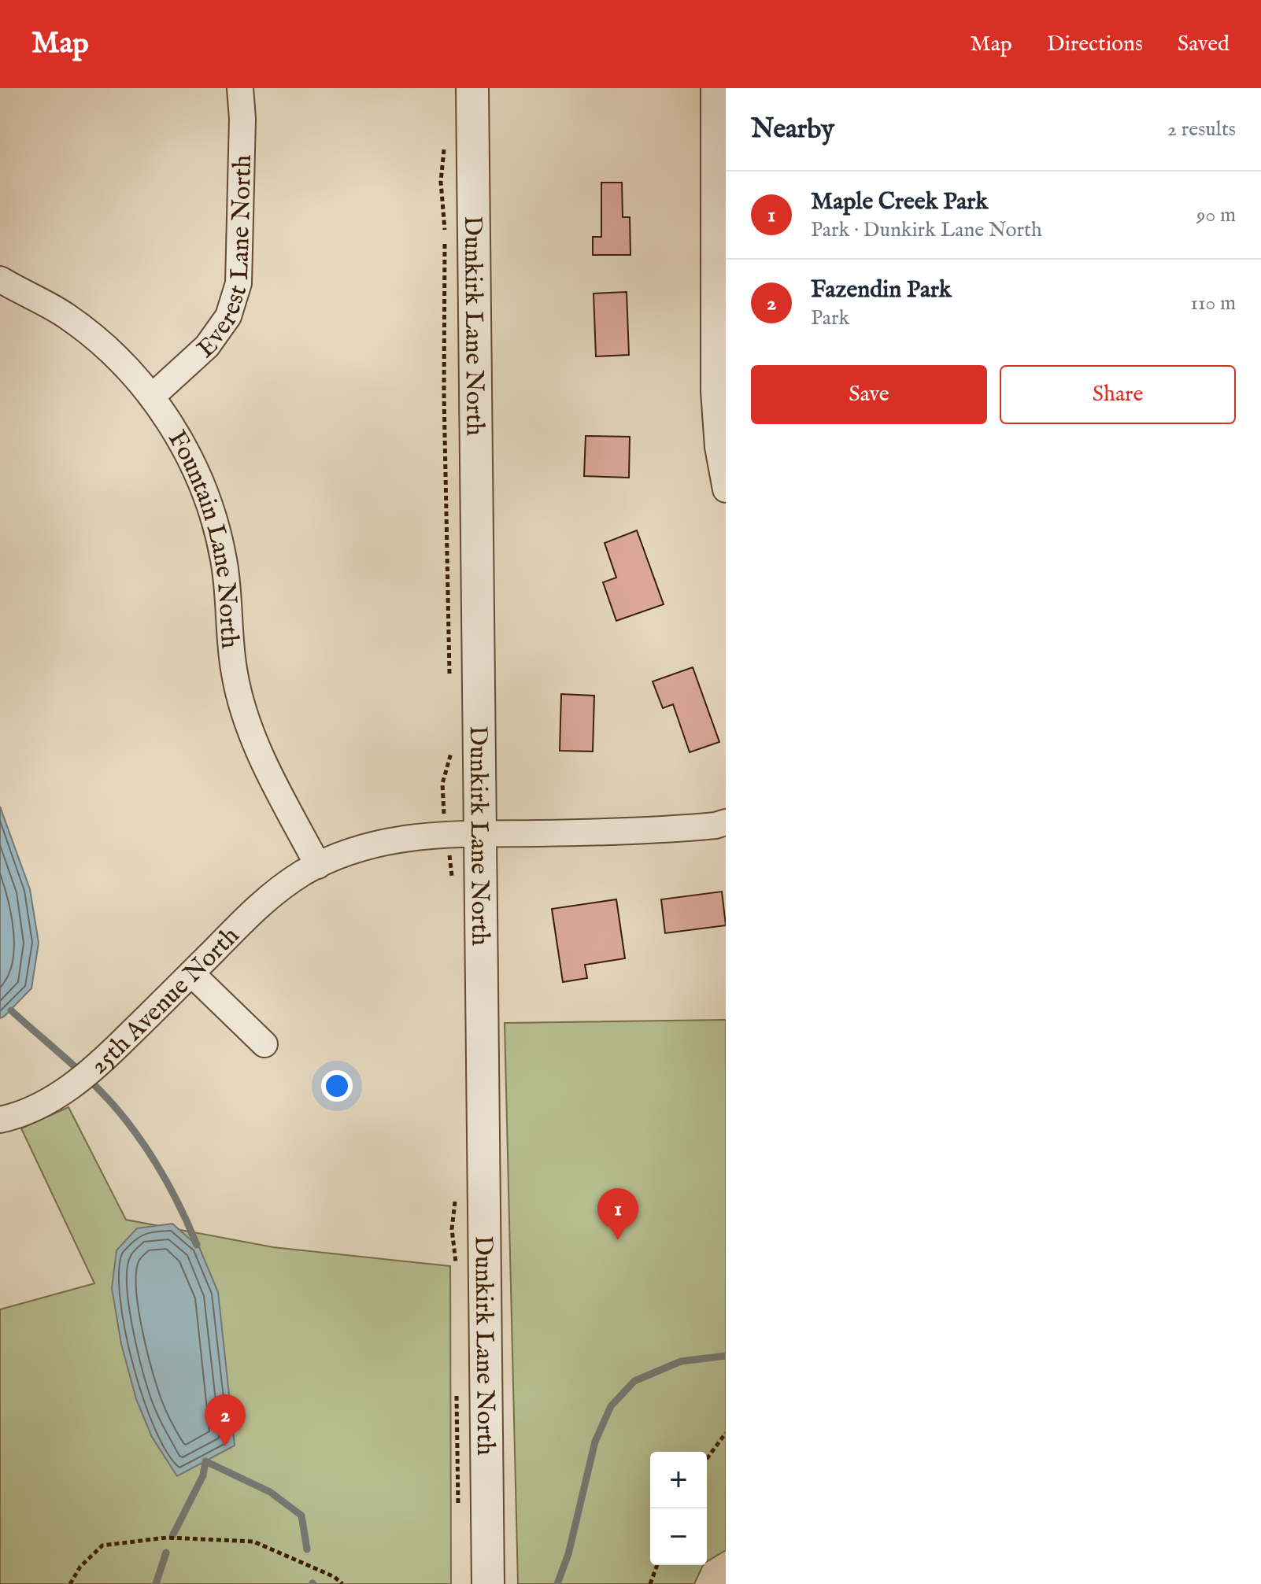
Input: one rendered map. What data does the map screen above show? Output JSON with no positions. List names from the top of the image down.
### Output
{
  "streets": {
    "street": [
      "Everest Lane North",
      "Dunkirk Lane North",
      "Fountain Lane North",
      "25th Avenue North"
    ]
  },
  "crossings": [
    ["Everest Lane North", "Fountain Lane North"],
    ["Dunkirk Lane North", "25th Avenue North"],
    ["Fountain Lane North", "25th Avenue North"]
  ],
  "page": {
    "header": "Map",
    "nav": ["Map", "Directions", "Saved"],
    "heading": ["Nearby", "2 results"],
    "list": [
      {
        "mark": "1",
        "name": "Maple Creek Park",
        "note": "Park · Dunkirk Lane North",
        "value": "90 m"
      },
      {
        "mark": "2",
        "name": "Fazendin Park",
        "note": "Park",
        "value": "110 m"
      }
    ],
    "buttons": ["Save", "Share"],
    "pins": ["1", "2"],
    "map_buttons": ["+", "−"]
  }
}
